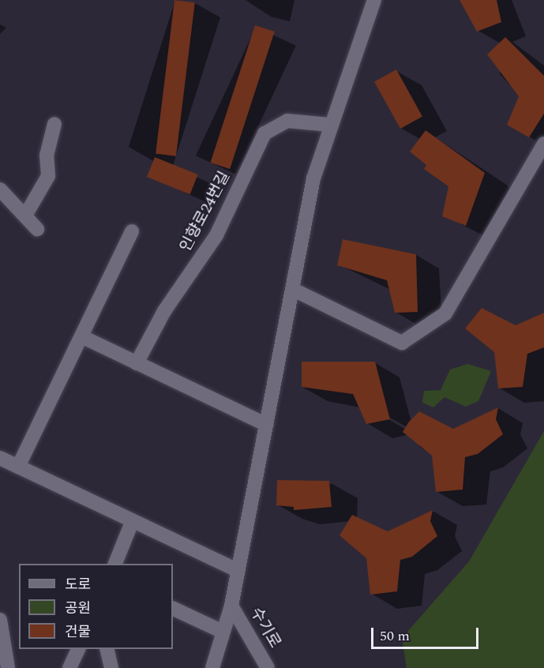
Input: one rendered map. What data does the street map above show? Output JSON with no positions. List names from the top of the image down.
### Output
{
  "streets": {
    "street": ["인향로24번길", "수기로"]
  },
  "legend": ["도로", "공원", "건물"],
  "scale_bar": "50 m"
}
